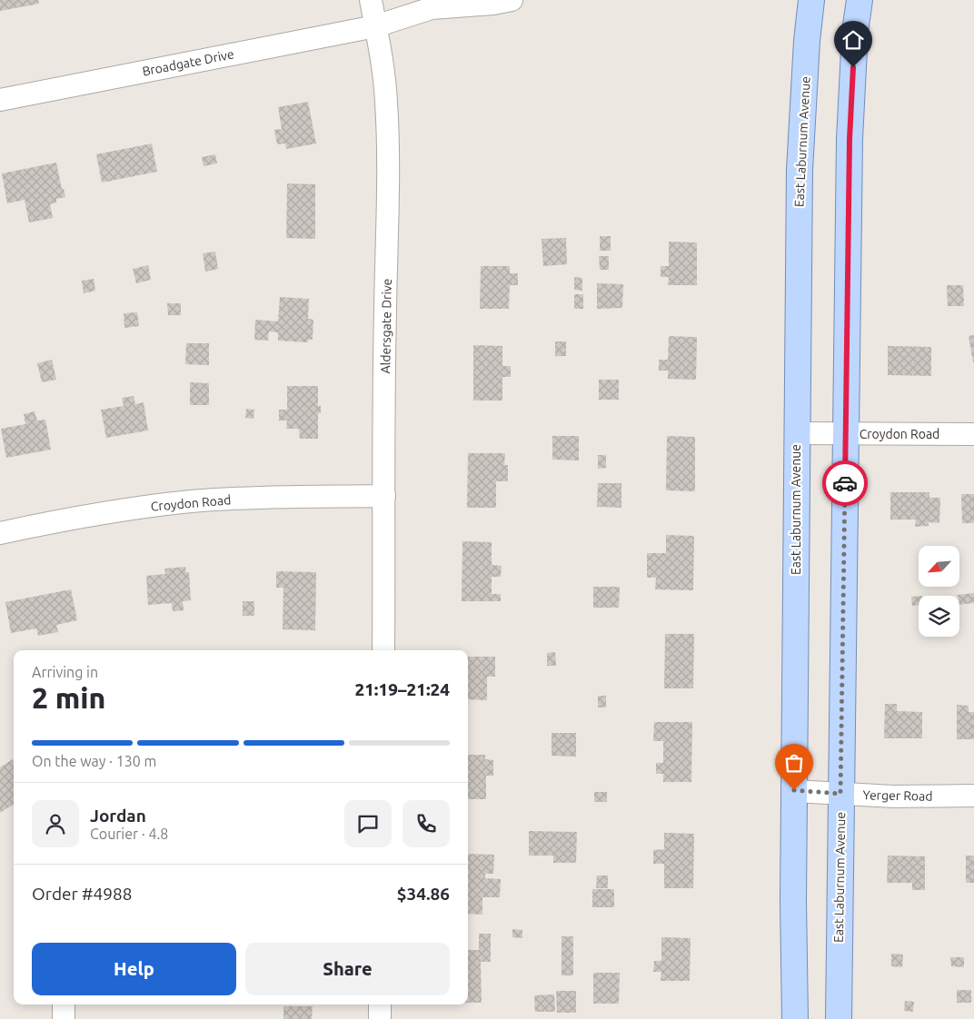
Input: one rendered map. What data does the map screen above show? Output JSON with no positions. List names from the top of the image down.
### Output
{
  "streets": {
    "main road": ["East Laburnum Avenue"],
    "street": [
      "Broadgate Drive",
      "Aldersgate Drive",
      "Croydon Road",
      "Yerger Road"
    ]
  },
  "crossings": [
    ["Broadgate Drive", "Aldersgate Drive"],
    ["East Laburnum Avenue", "Croydon Road"],
    ["East Laburnum Avenue", "Yerger Road"],
    ["Aldersgate Drive", "Croydon Road"]
  ],
  "north": "bottom left",
  "page": {
    "heading": ["2 min", "Arriving in", "21:19–21:24"],
    "panel": [
      "Jordan",
      "Courier · 4.8",
      "Order #4988",
      "$34.86"
    ],
    "bar": "On the way · 130 m",
    "buttons": ["Help", "Share"]
  }
}
